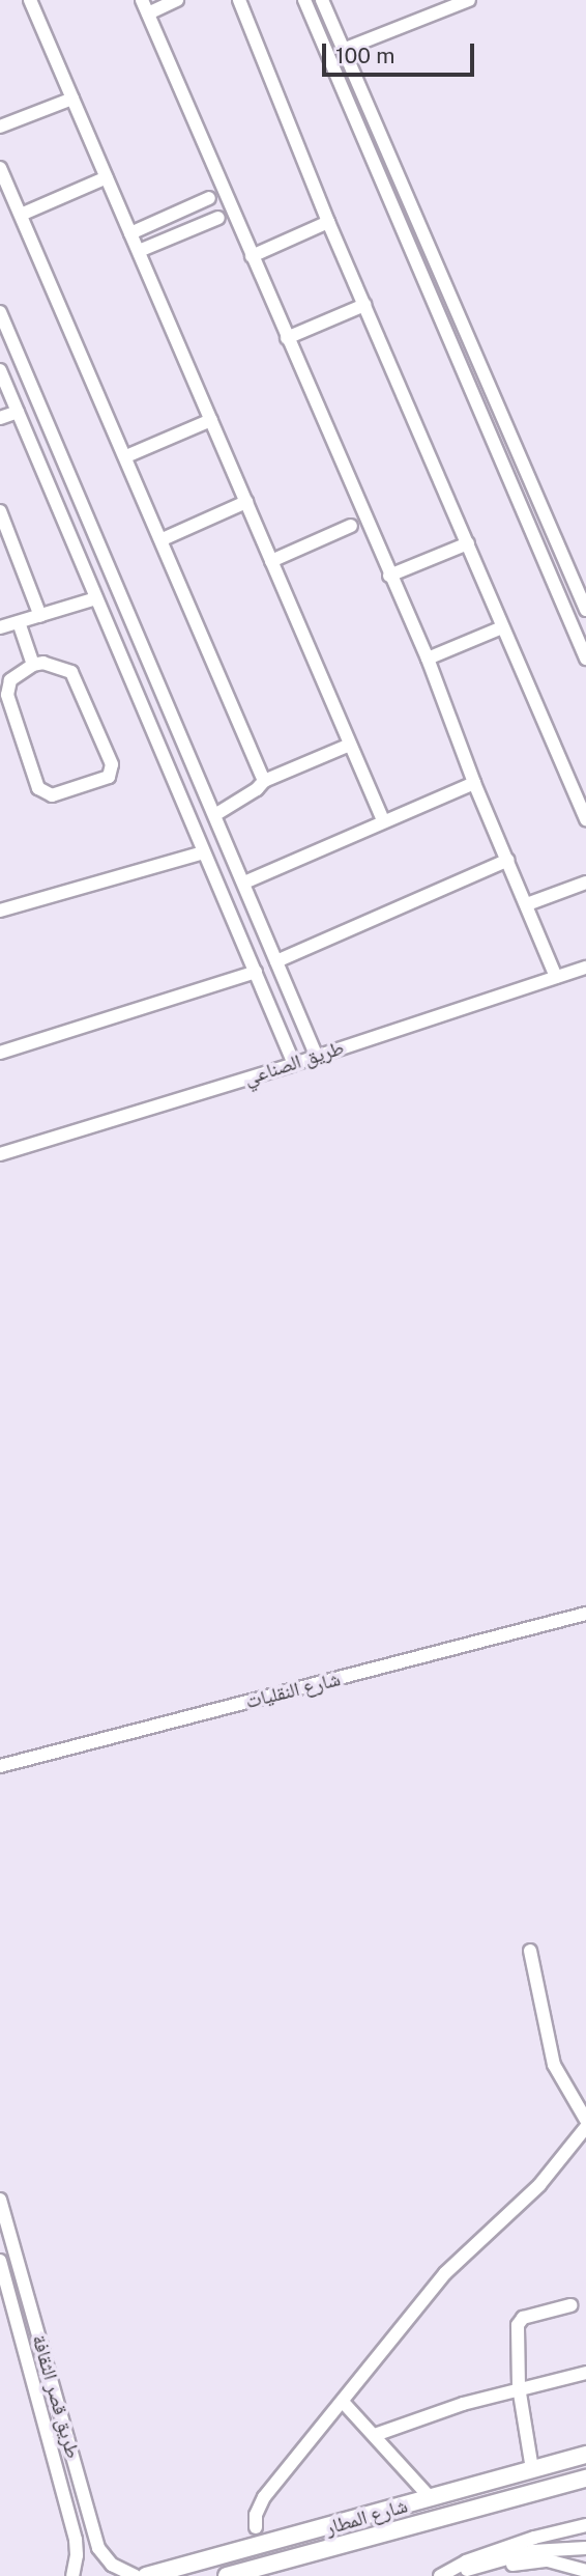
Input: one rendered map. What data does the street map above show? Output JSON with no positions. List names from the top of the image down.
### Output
{
  "streets": {
    "main road": ["شارع المطار"],
    "street": ["طريق الصناعي", "شارع النقليات", "طريق قصر الثقافة"]
  },
  "scale_bar": "100 m"
}
